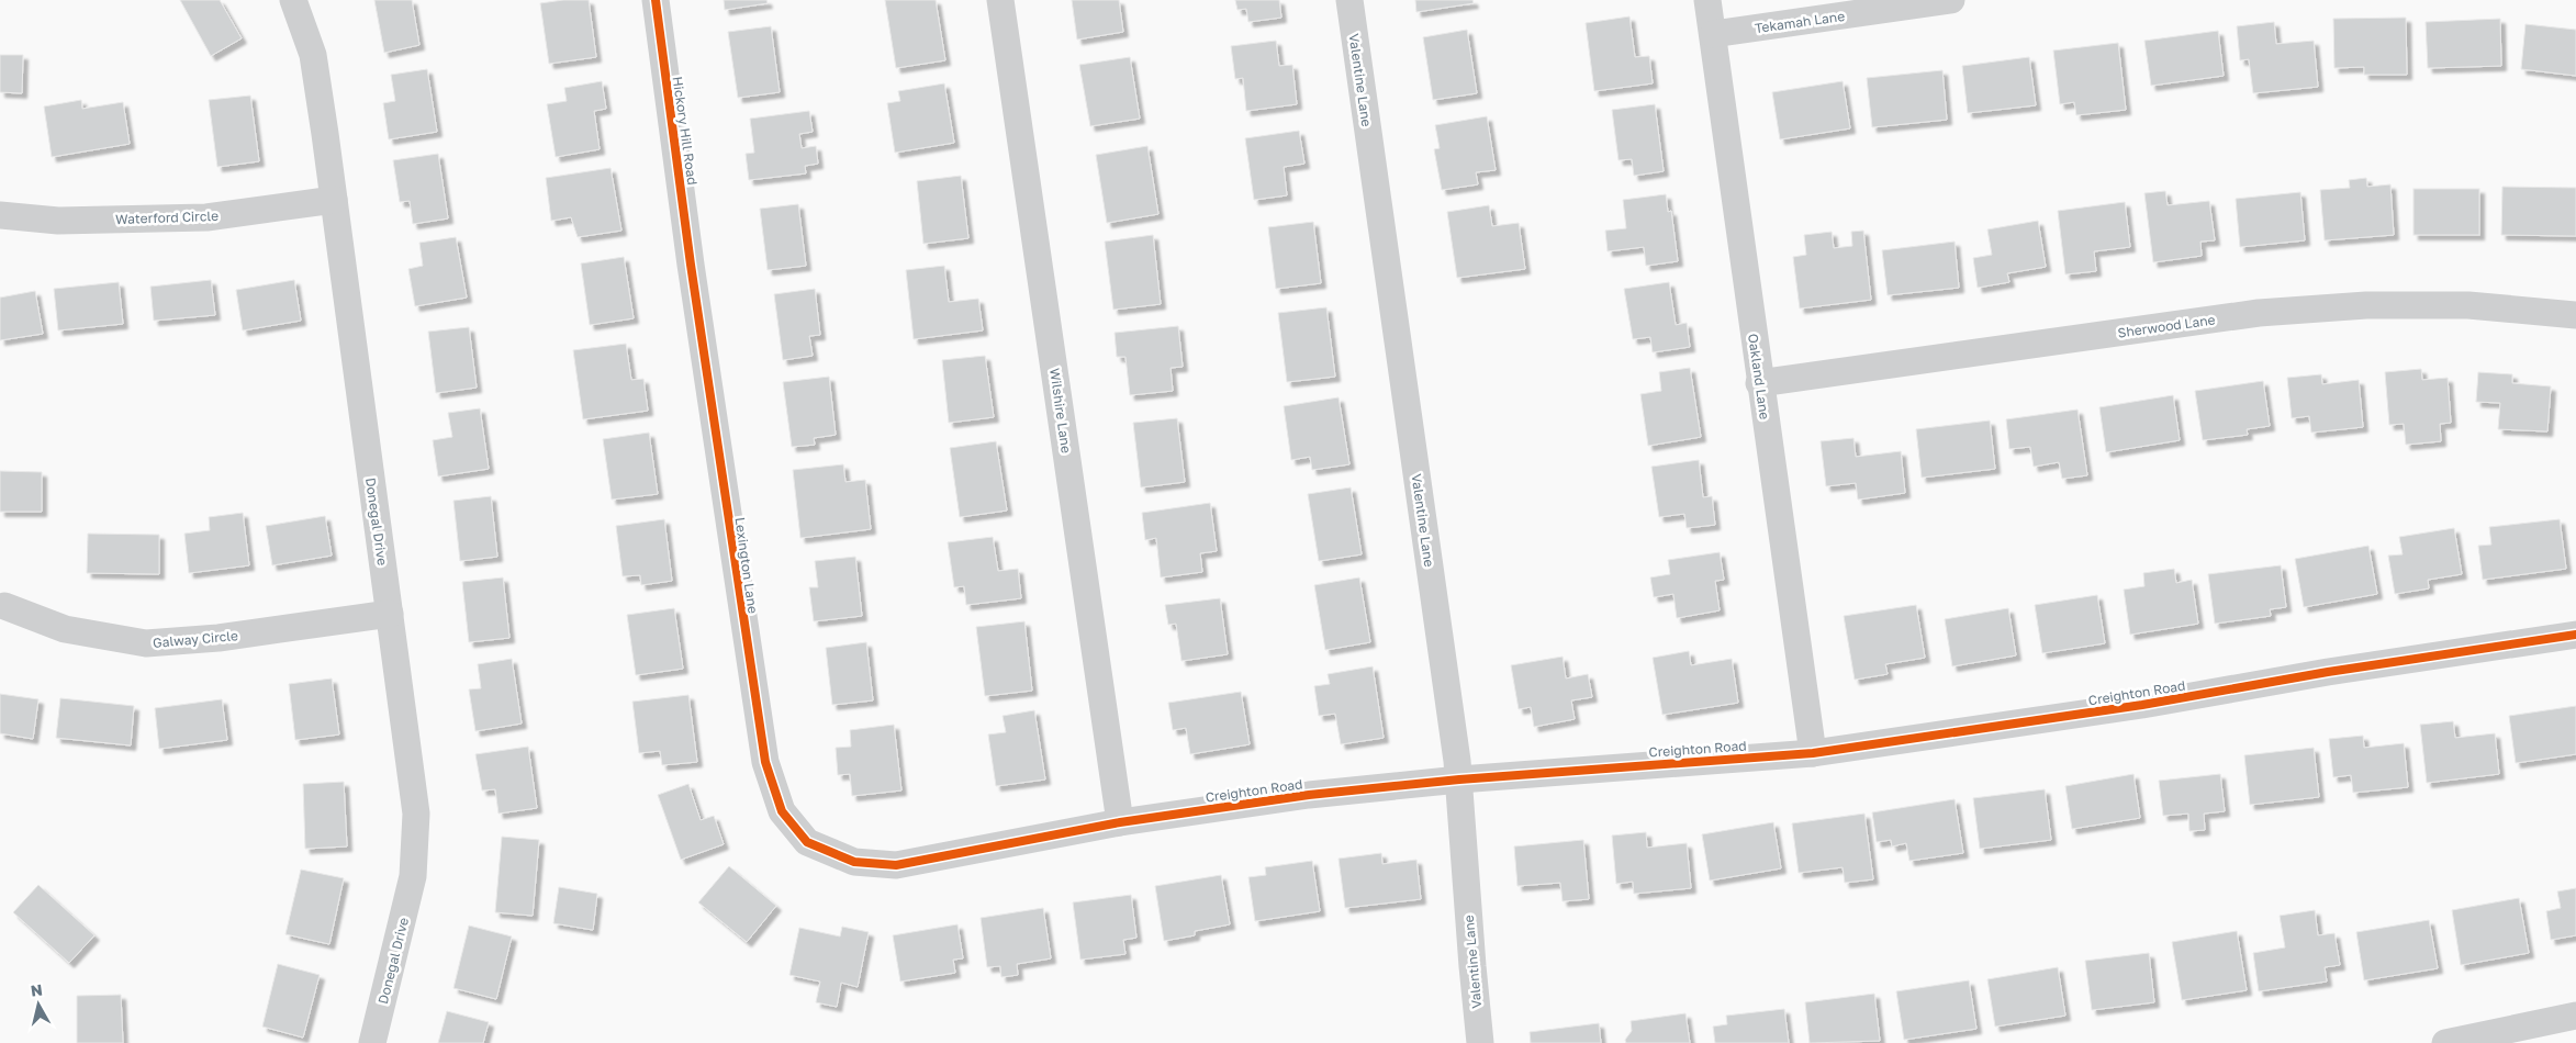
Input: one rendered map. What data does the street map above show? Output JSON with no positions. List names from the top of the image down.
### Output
{
  "streets": {
    "street": [
      "Tekamah Lane",
      "Valentine Lane",
      "Hickory Hill Road",
      "Waterford Circle",
      "Sherwood Lane",
      "Oakland Lane",
      "Wilshire Lane",
      "Donegal Drive",
      "Lexington Lane",
      "Galway Circle",
      "Creighton Road"
    ]
  },
  "crossings": [
    ["Tekamah Lane", "Oakland Lane"],
    ["Valentine Lane", "Creighton Road"],
    ["Hickory Hill Road", "Lexington Lane"],
    ["Waterford Circle", "Donegal Drive"],
    ["Sherwood Lane", "Oakland Lane"],
    ["Oakland Lane", "Creighton Road"],
    ["Wilshire Lane", "Creighton Road"],
    ["Donegal Drive", "Galway Circle"],
    ["Lexington Lane", "Creighton Road"]
  ],
  "north": "top"
}
